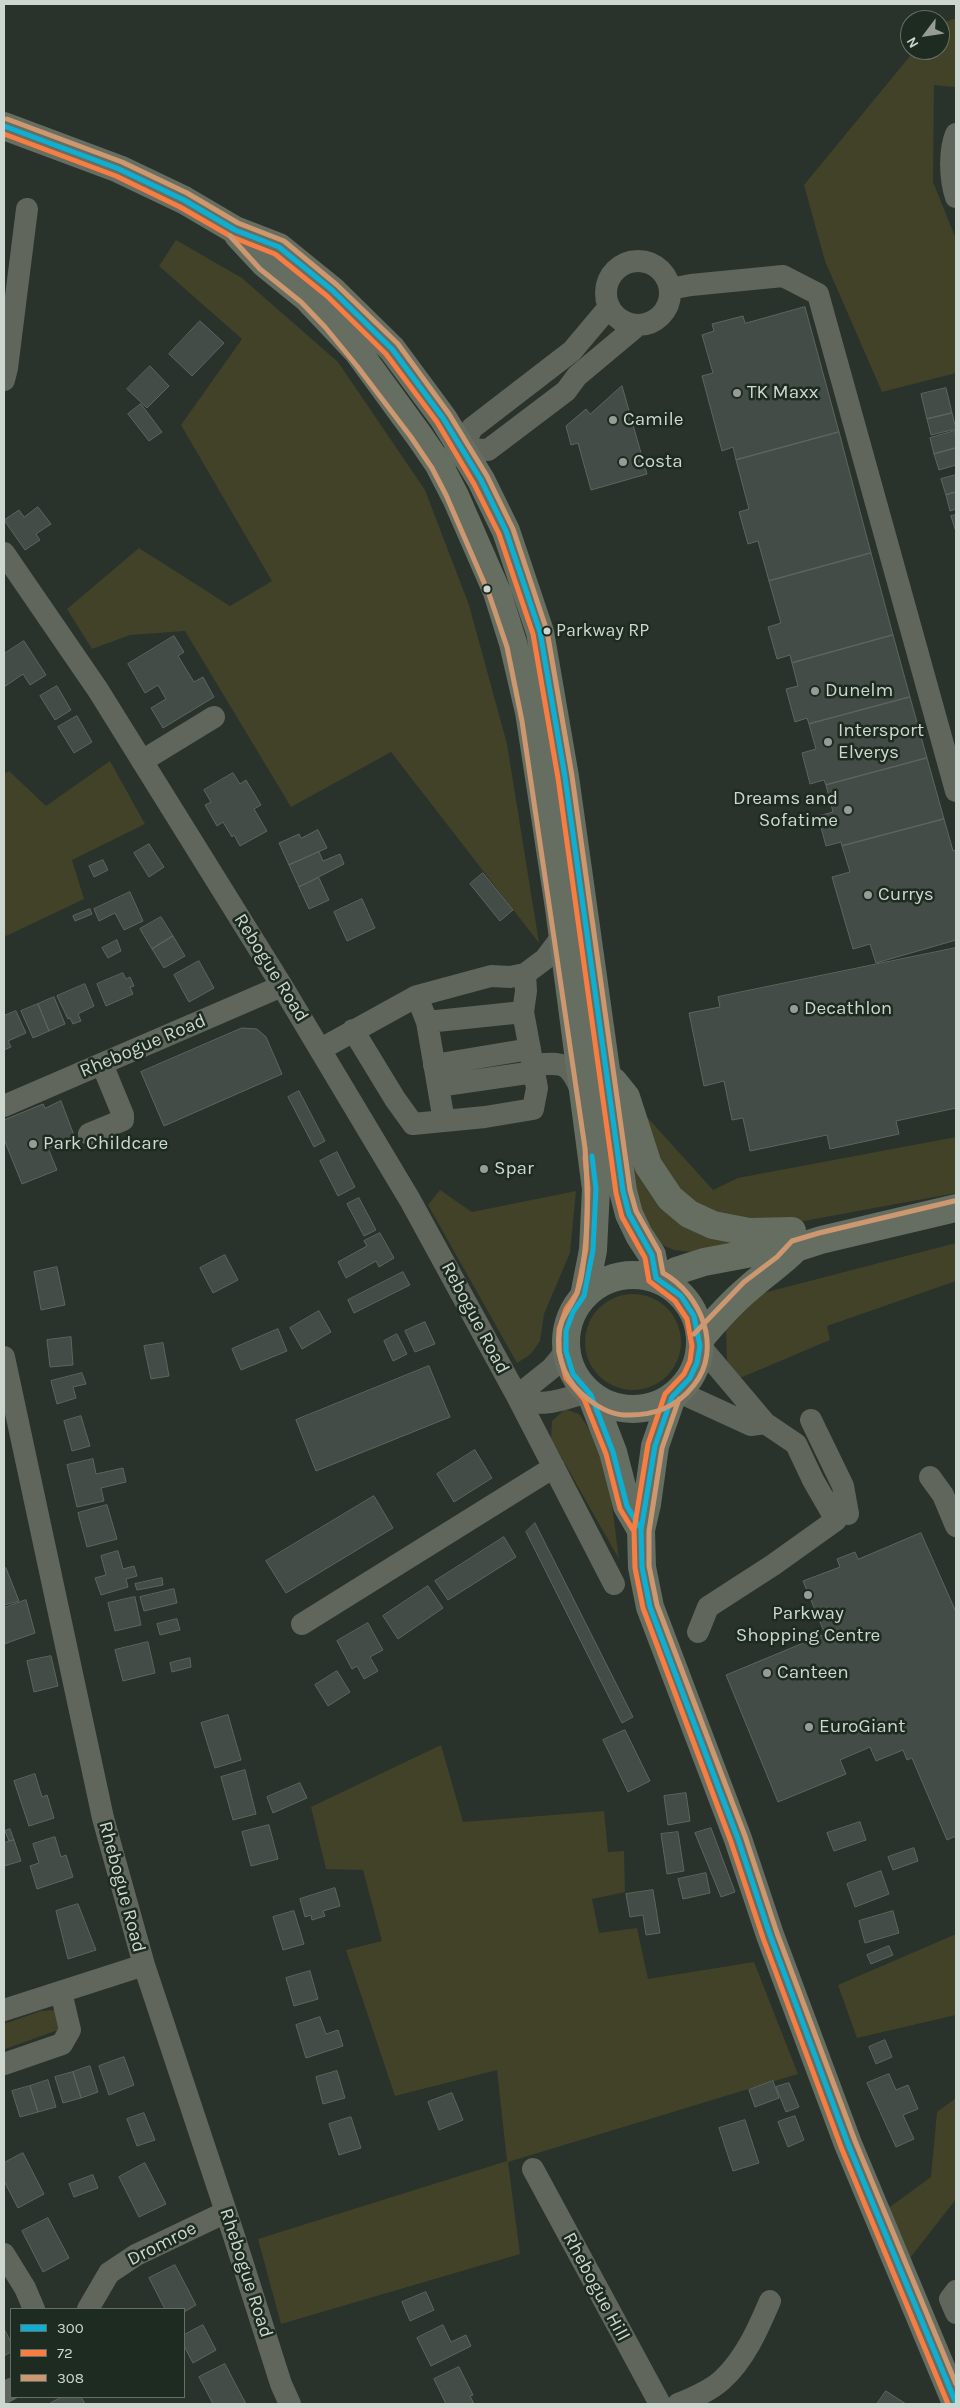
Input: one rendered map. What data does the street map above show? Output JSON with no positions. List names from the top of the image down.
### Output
{
  "streets": {
    "street": [
      "Rebogue Road",
      "Rhebogue Road",
      "Dromroe",
      "Rhebogue Hill"
    ]
  },
  "crossings": [
    ["Rebogue Road", "Rhebogue Road"],
    ["Rhebogue Road", "Dromroe"]
  ],
  "places": [
    "TK Maxx",
    "Camile",
    "Costa",
    "Parkway RP",
    "Dunelm",
    "Intersport Elverys",
    "Dreams and Sofatime",
    "Currys",
    "Decathlon",
    "Park Childcare",
    "Spar",
    "Parkway Shopping Centre",
    "Canteen",
    "EuroGiant"
  ],
  "lines": ["transit line 308", "transit line 300", "transit line 72"],
  "legend": ["300", "72", "308"],
  "north": "bottom left"
}
